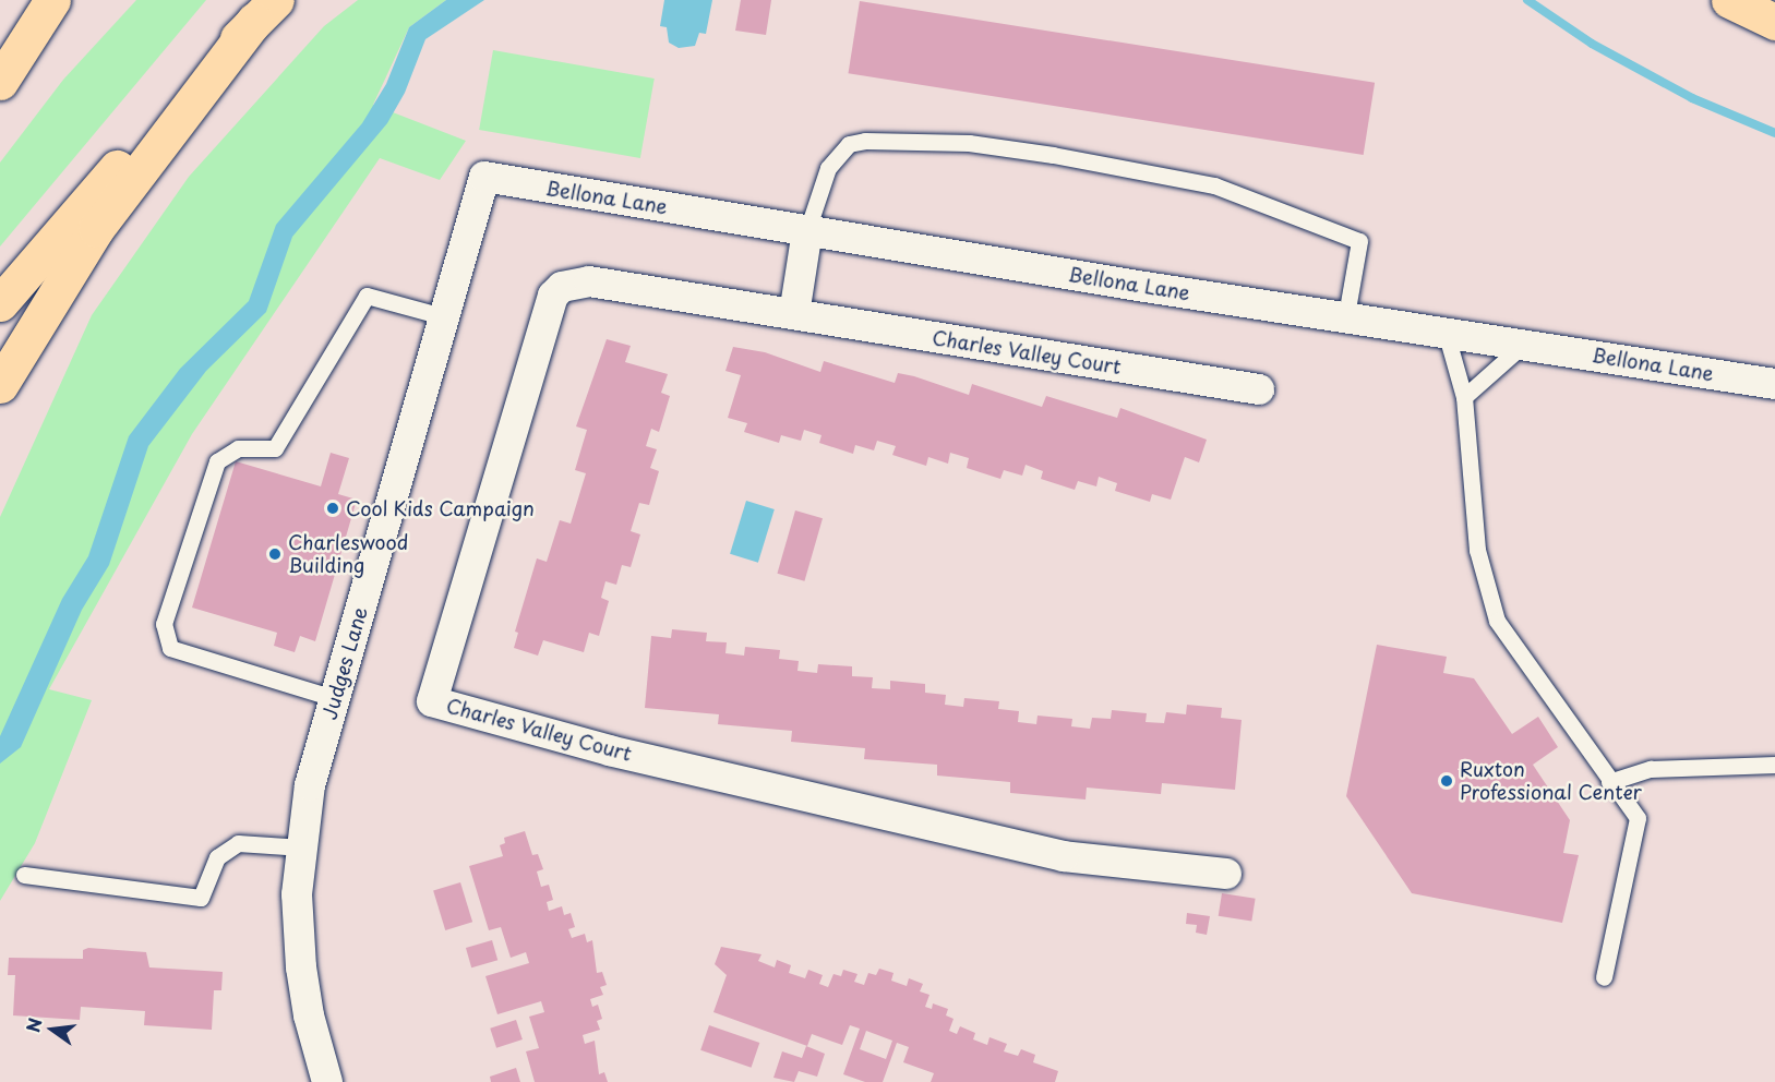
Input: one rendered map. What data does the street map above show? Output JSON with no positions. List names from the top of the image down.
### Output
{
  "streets": {
    "street": ["Bellona Lane", "Charles Valley Court", "Judges Lane"]
  },
  "crossings": [
    ["Bellona Lane", "Judges Lane"]
  ],
  "places": ["Cool Kids Campaign", "Charleswood Building", "Ruxton Professional Center"],
  "north": "left"
}
